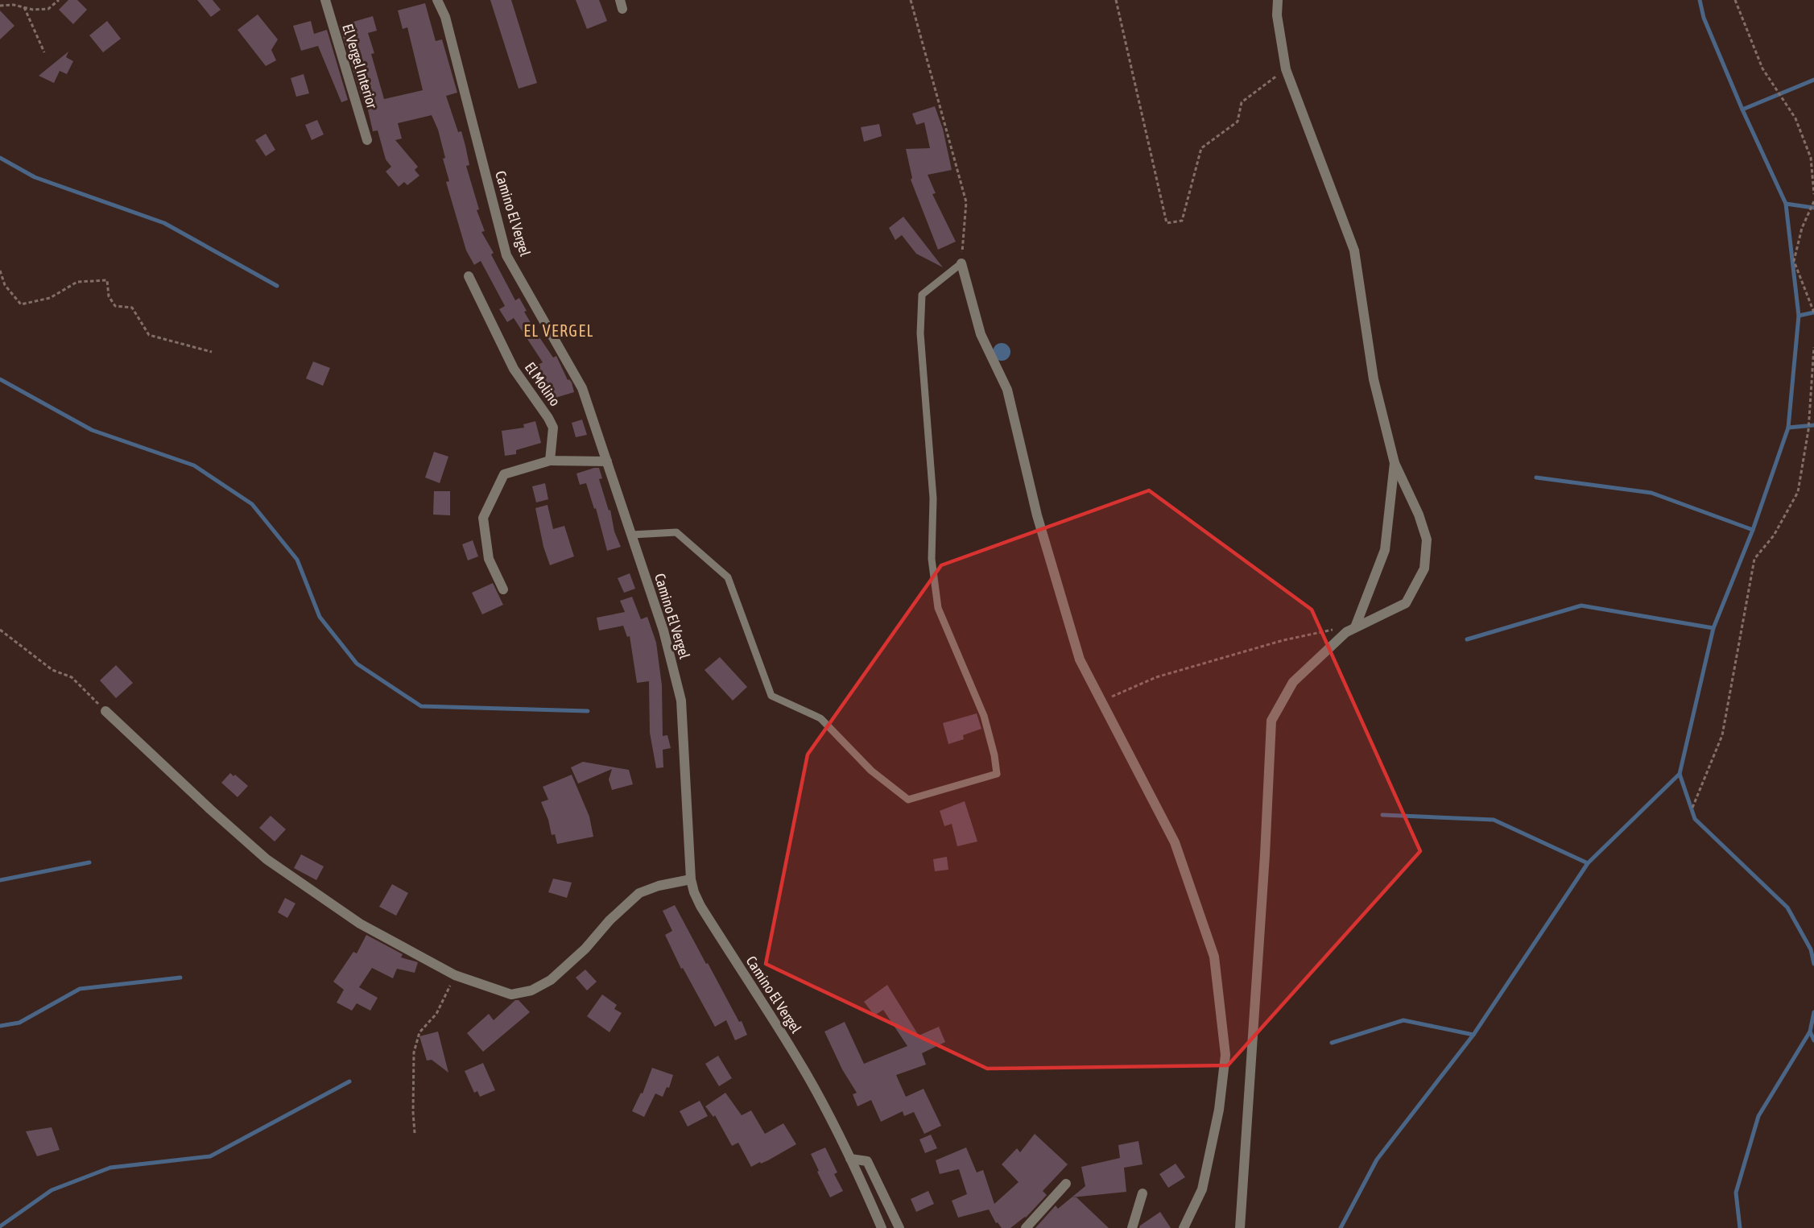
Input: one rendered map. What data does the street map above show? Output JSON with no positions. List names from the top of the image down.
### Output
{
  "streets": {
    "street": ["El Vergel Interior", "Camino El Vergel", "El Molino"]
  },
  "districts": ["EL VERGEL"]
}
